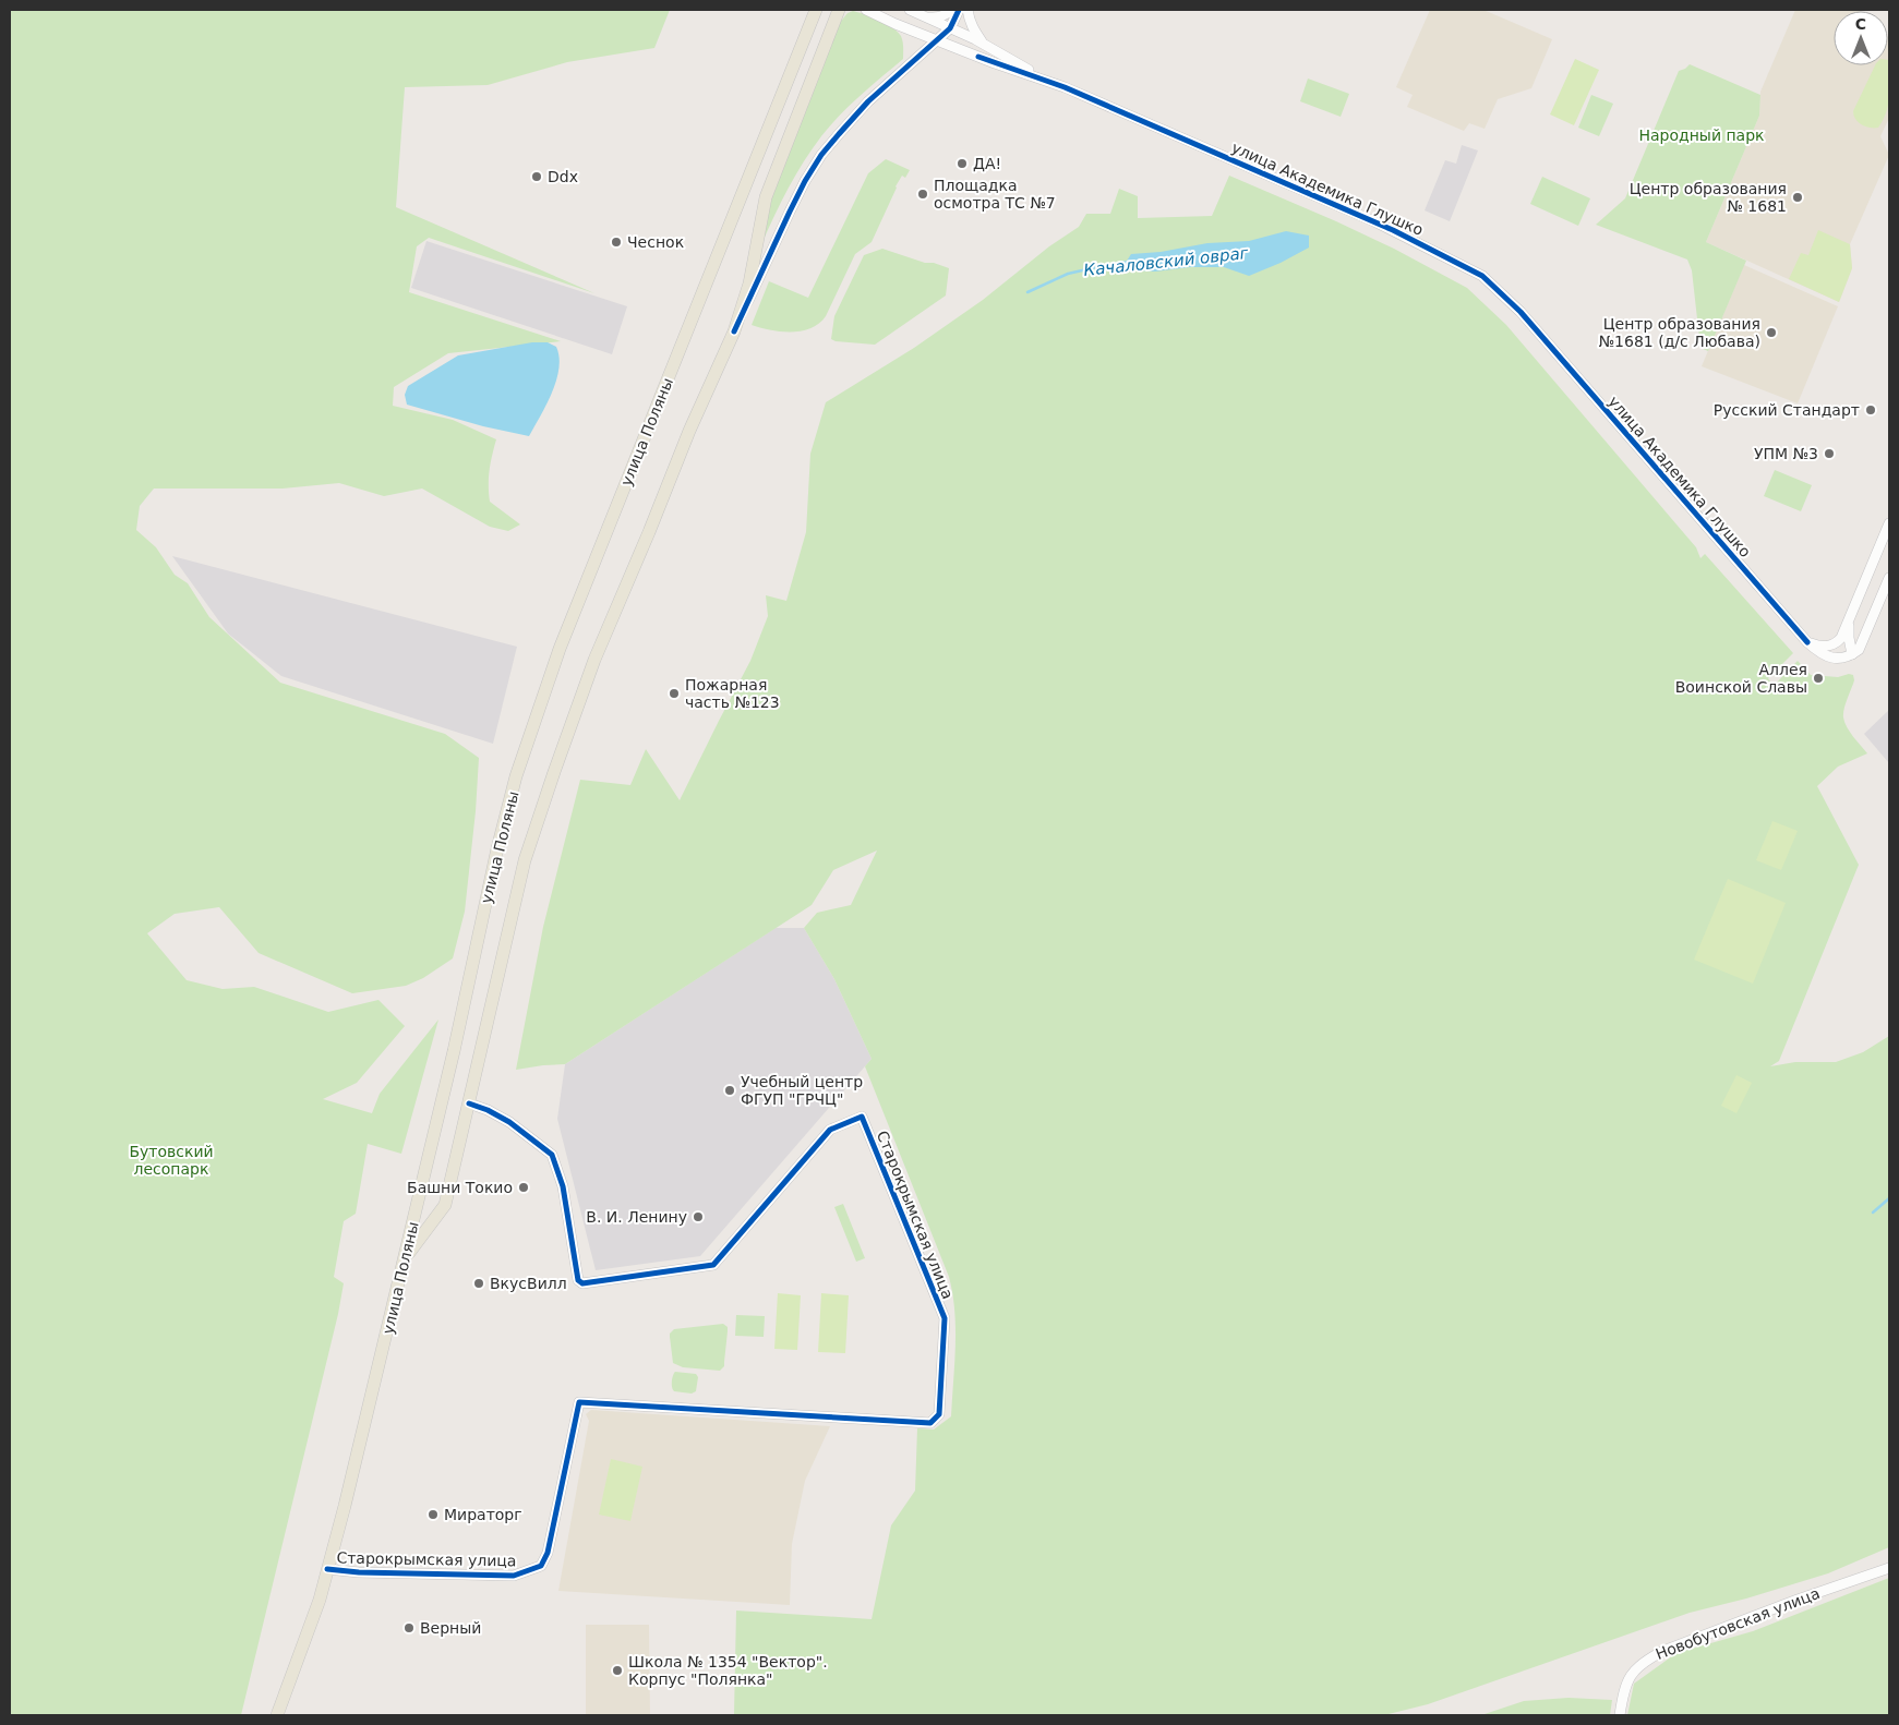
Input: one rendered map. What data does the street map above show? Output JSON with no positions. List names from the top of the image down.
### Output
{
  "streets": {
    "main road": ["улица Поляны"],
    "street": ["улица Академика Глушко", "Старокрымская улица", "Новобутовская улица"]
  },
  "crossings": [
    ["улица Поляны", "Старокрымская улица"]
  ],
  "water": ["Качаловский овраг"],
  "parks": ["Народный парк", "Бутовский лесопарк"],
  "places": [
    "ДА!",
    "Ddx",
    "Площадка осмотра ТС №7",
    "Центр образования № 1681",
    "Чеснок",
    "Центр образования №1681 (д/с Любава)",
    "Русский Стандарт",
    "УПМ №3",
    "Аллея Воинской Славы",
    "Пожарная часть №123",
    "Учебный центр ФГУП \"ГРЧЦ\"",
    "Башни Токио",
    "В. И. Ленину",
    "ВкусВилл",
    "Мираторг",
    "Верный",
    "Школа № 1354 \"Вектор\". Корпус \"Полянка\""
  ],
  "north": "top"
}
